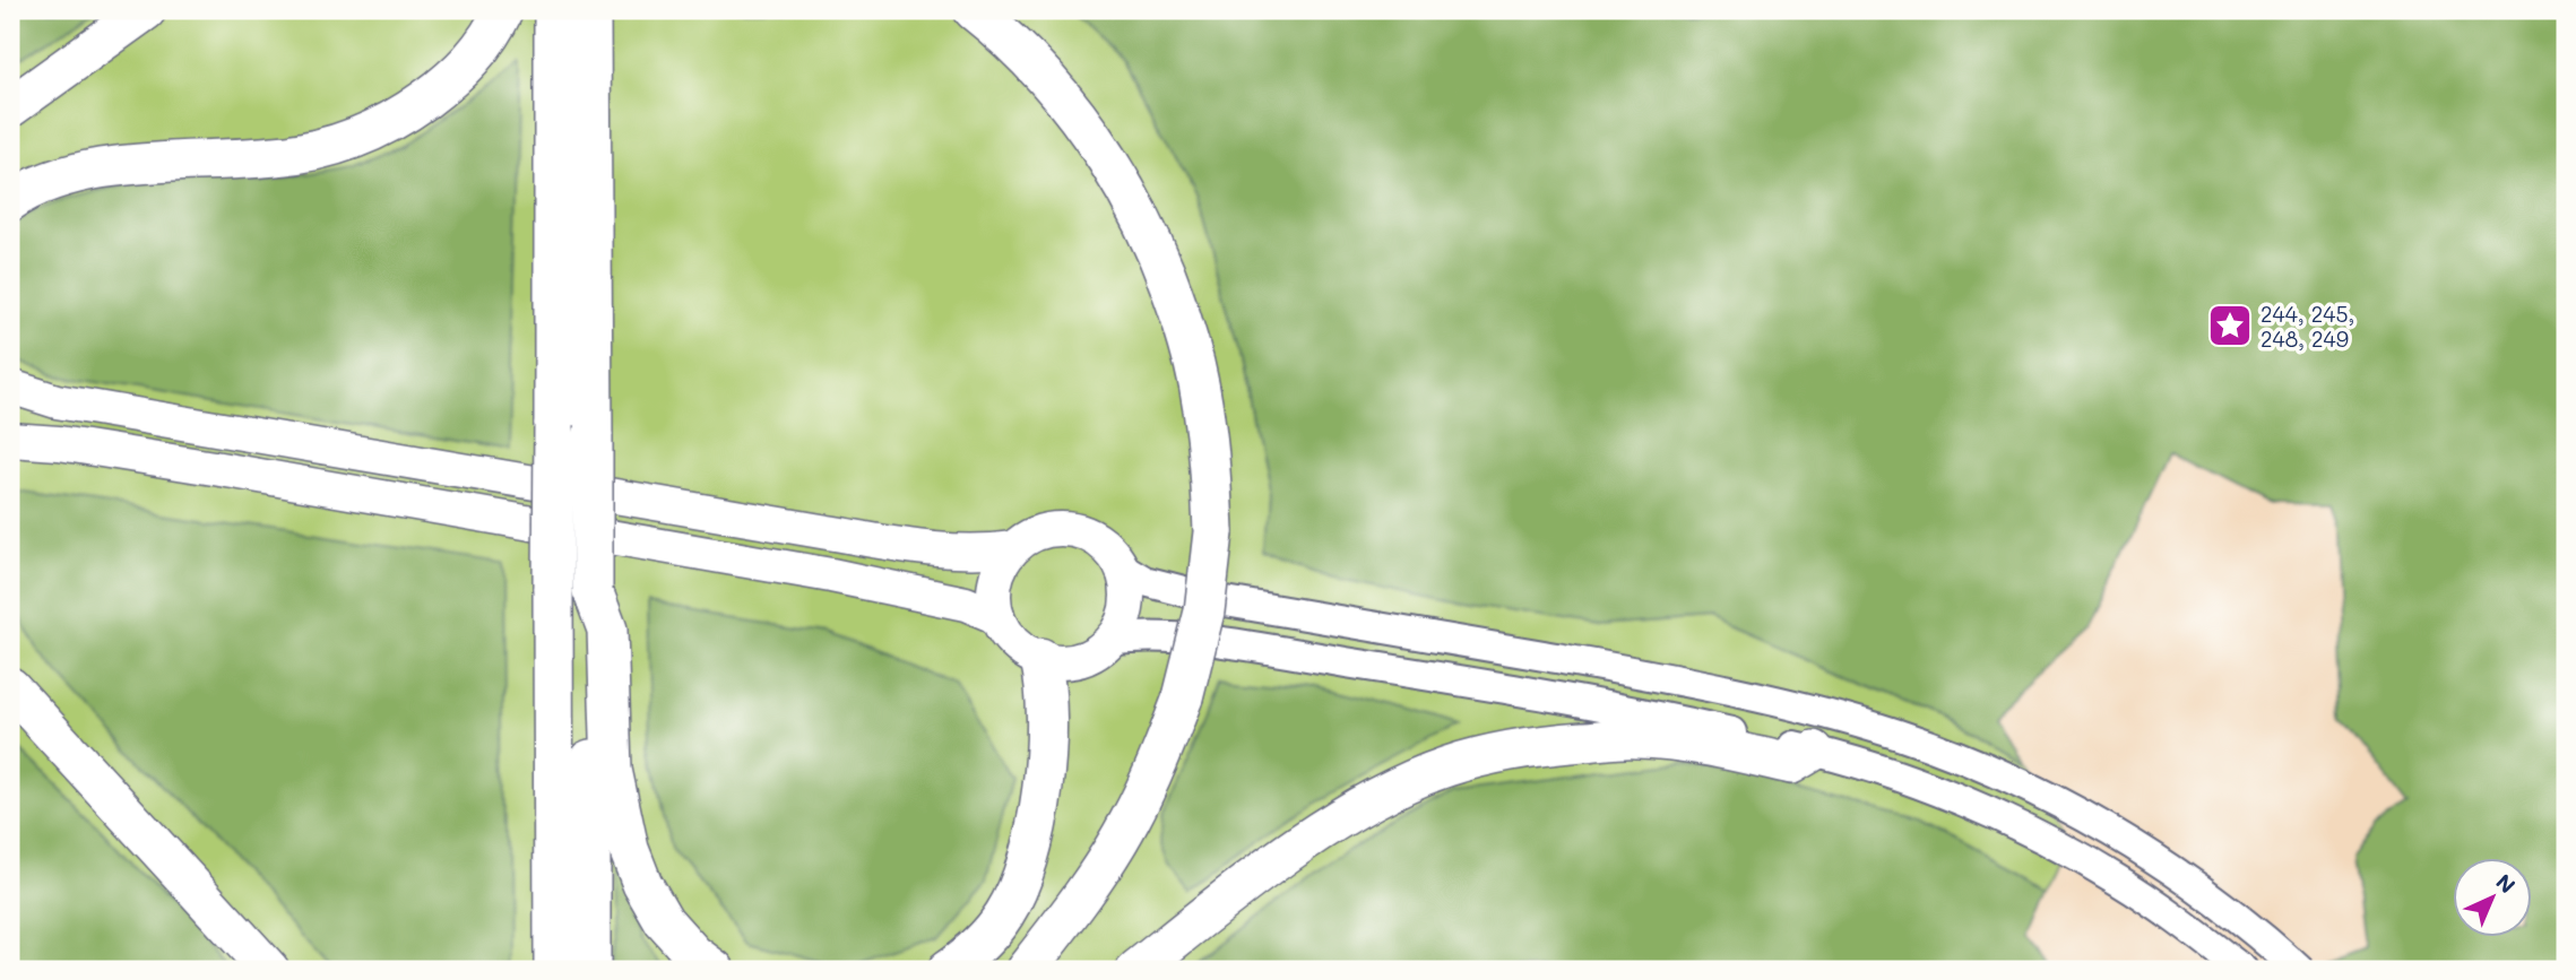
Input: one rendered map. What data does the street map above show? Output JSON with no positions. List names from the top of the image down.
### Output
{
  "places": {
    "place": ["244, 245, 248, 249"]
  },
  "north": "top right"
}
